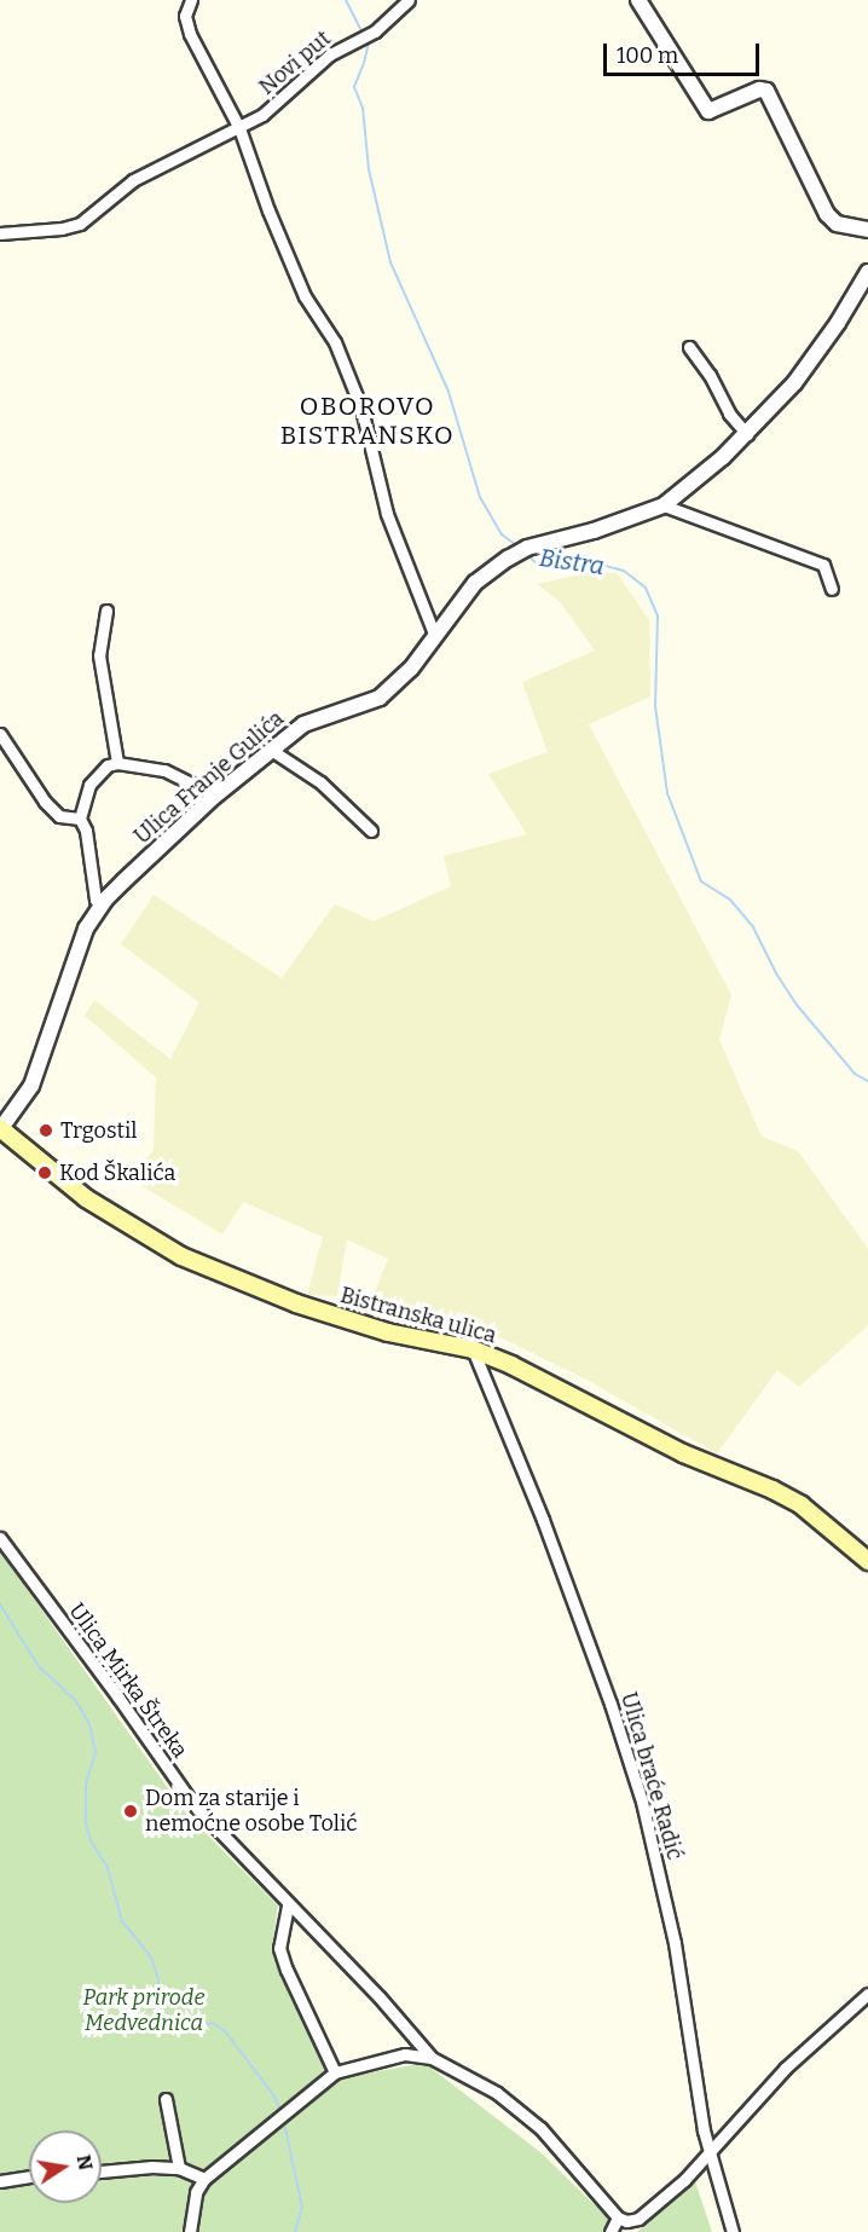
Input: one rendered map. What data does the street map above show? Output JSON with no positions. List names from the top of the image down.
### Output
{
  "streets": {
    "main road": ["Bistranska ulica"],
    "street": [
      "Novi put",
      "Ulica Franje Gulića",
      "Ulica Mirka Štreka",
      "Ulica braće Radić"
    ]
  },
  "crossings": [
    ["Ulica Franje Gulića", "Bistranska ulica"],
    ["Bistranska ulica", "Ulica braće Radić"]
  ],
  "districts": ["OBOROVO BISTRANSKO"],
  "water": ["Bistra"],
  "parks": ["Park prirode Medvednica"],
  "places": ["Trgostil", "Kod Škalića", "Dom za starije i nemoćne osobe Tolić"],
  "scale_bar": "100 m",
  "north": "right"
}
